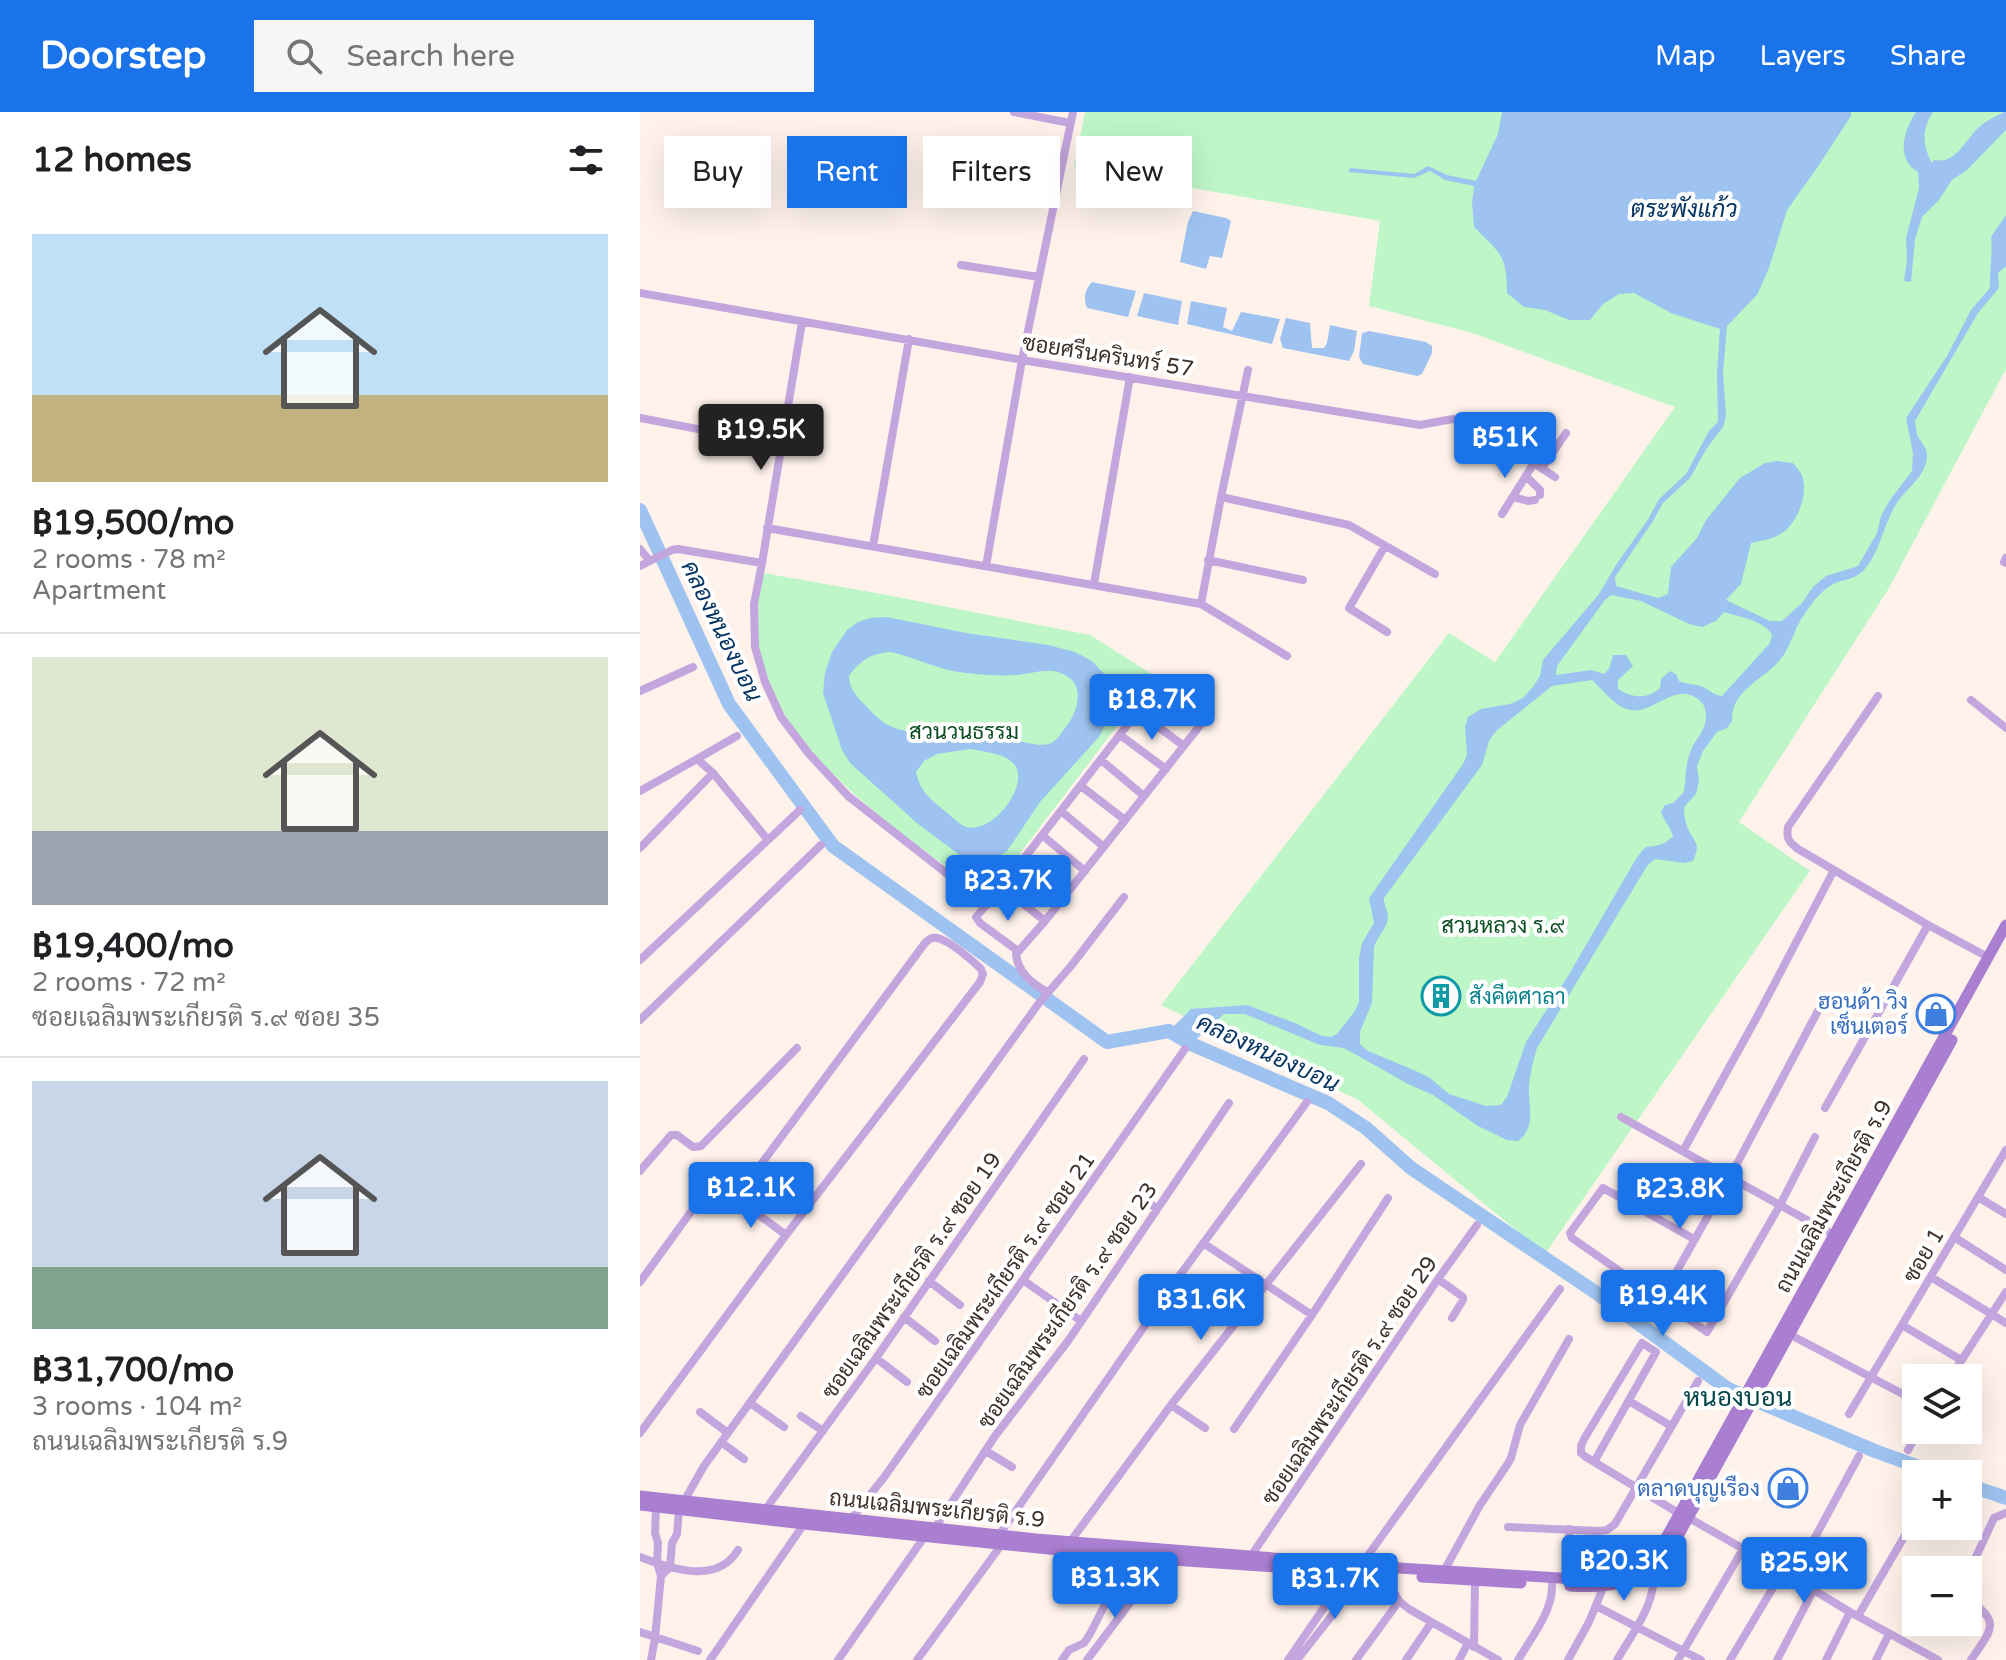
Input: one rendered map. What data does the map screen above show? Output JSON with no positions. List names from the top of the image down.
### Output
{
  "streets": {
    "main road": ["ถนนเฉลิมพระเกียรติ ร.9"],
    "street": [
      "ซอยศรีนครินทร์ 57",
      "ซอย 1",
      "ซอยเฉลิมพระเกียรติ ร.๙ ซอย 19",
      "ซอยเฉลิมพระเกียรติ ร.๙ ซอย 21",
      "ซอยเฉลิมพระเกียรติ ร.๙ ซอย 23",
      "ซอยเฉลิมพระเกียรติ ร.๙ ซอย 29"
    ]
  },
  "crossings": [
    ["ถนนเฉลิมพระเกียรติ ร.9", "ซอยเฉลิมพระเกียรติ ร.๙ ซอย 19"],
    ["ถนนเฉลิมพระเกียรติ ร.9", "ซอยเฉลิมพระเกียรติ ร.๙ ซอย 21"],
    ["ถนนเฉลิมพระเกียรติ ร.9", "ซอยเฉลิมพระเกียรติ ร.๙ ซอย 23"],
    ["ถนนเฉลิมพระเกียรติ ร.9", "ซอยเฉลิมพระเกียรติ ร.๙ ซอย 29"]
  ],
  "districts": ["หนองบอน"],
  "water": ["ตระพังแก้ว", "คลองหนองบอน"],
  "parks": ["สวนวนธรรม", "สวนหลวง ร.๙"],
  "places": {
    "building": ["สังคีตศาลา"],
    "shop": ["ฮอนด้า วิง เซ็นเตอร์", "ตลาดบุญเรือง"]
  },
  "page": {
    "header": "Doorstep",
    "search": "Search here",
    "nav": ["Map", "Layers", "Share"],
    "heading": "12 homes",
    "chip": [
      "Buy",
      "Rent",
      "Filters",
      "New"
    ],
    "list": [
      {
        "name": "฿19,500/mo",
        "note": "2 rooms · 78 m² · Apartment"
      },
      {
        "name": "฿19,400/mo",
        "note": "2 rooms · 72 m² · ซอยเฉลิมพระเกียรติ ร.๙ ซอย 35"
      },
      {
        "name": "฿31,700/mo",
        "note": "3 rooms · 104 m² · ถนนเฉลิมพระเกียรติ ร.9"
      }
    ],
    "price": [
      "฿19.5K",
      "฿51K",
      "฿18.7K",
      "฿23.7K",
      "฿12.1K",
      "฿23.8K",
      "฿19.4K",
      "฿31.6K",
      "฿20.3K",
      "฿25.9K",
      "฿31.3K",
      "฿31.7K"
    ],
    "map_buttons": ["+", "−"]
  }
}
